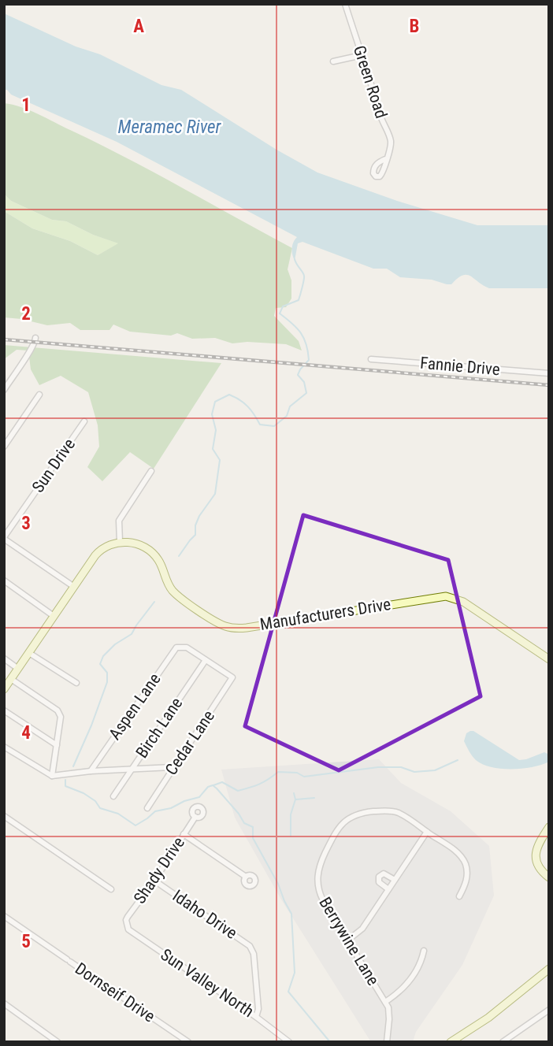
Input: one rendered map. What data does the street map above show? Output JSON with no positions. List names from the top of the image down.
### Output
{
  "streets": {
    "street": [
      "Green Road",
      "Fannie Drive",
      "Sun Drive",
      "Manufacturers Drive",
      "Aspen Lane",
      "Birch Lane",
      "Cedar Lane",
      "Shady Drive",
      "Idaho Drive",
      "Berrywine Lane",
      "Sun Valley North",
      "Dornseif Drive"
    ]
  },
  "crossings": [
    ["Aspen Lane", "Birch Lane"],
    ["Aspen Lane", "Cedar Lane"],
    ["Birch Lane", "Cedar Lane"],
    ["Shady Drive", "Idaho Drive"],
    ["Shady Drive", "Sun Valley North"],
    ["Idaho Drive", "Sun Valley North"]
  ],
  "water": ["Meramec River"],
  "grid": {
    "columns": ["A", "B"],
    "rows": [
      "1",
      "2",
      "3",
      "4",
      "5"
    ]
  }
}
